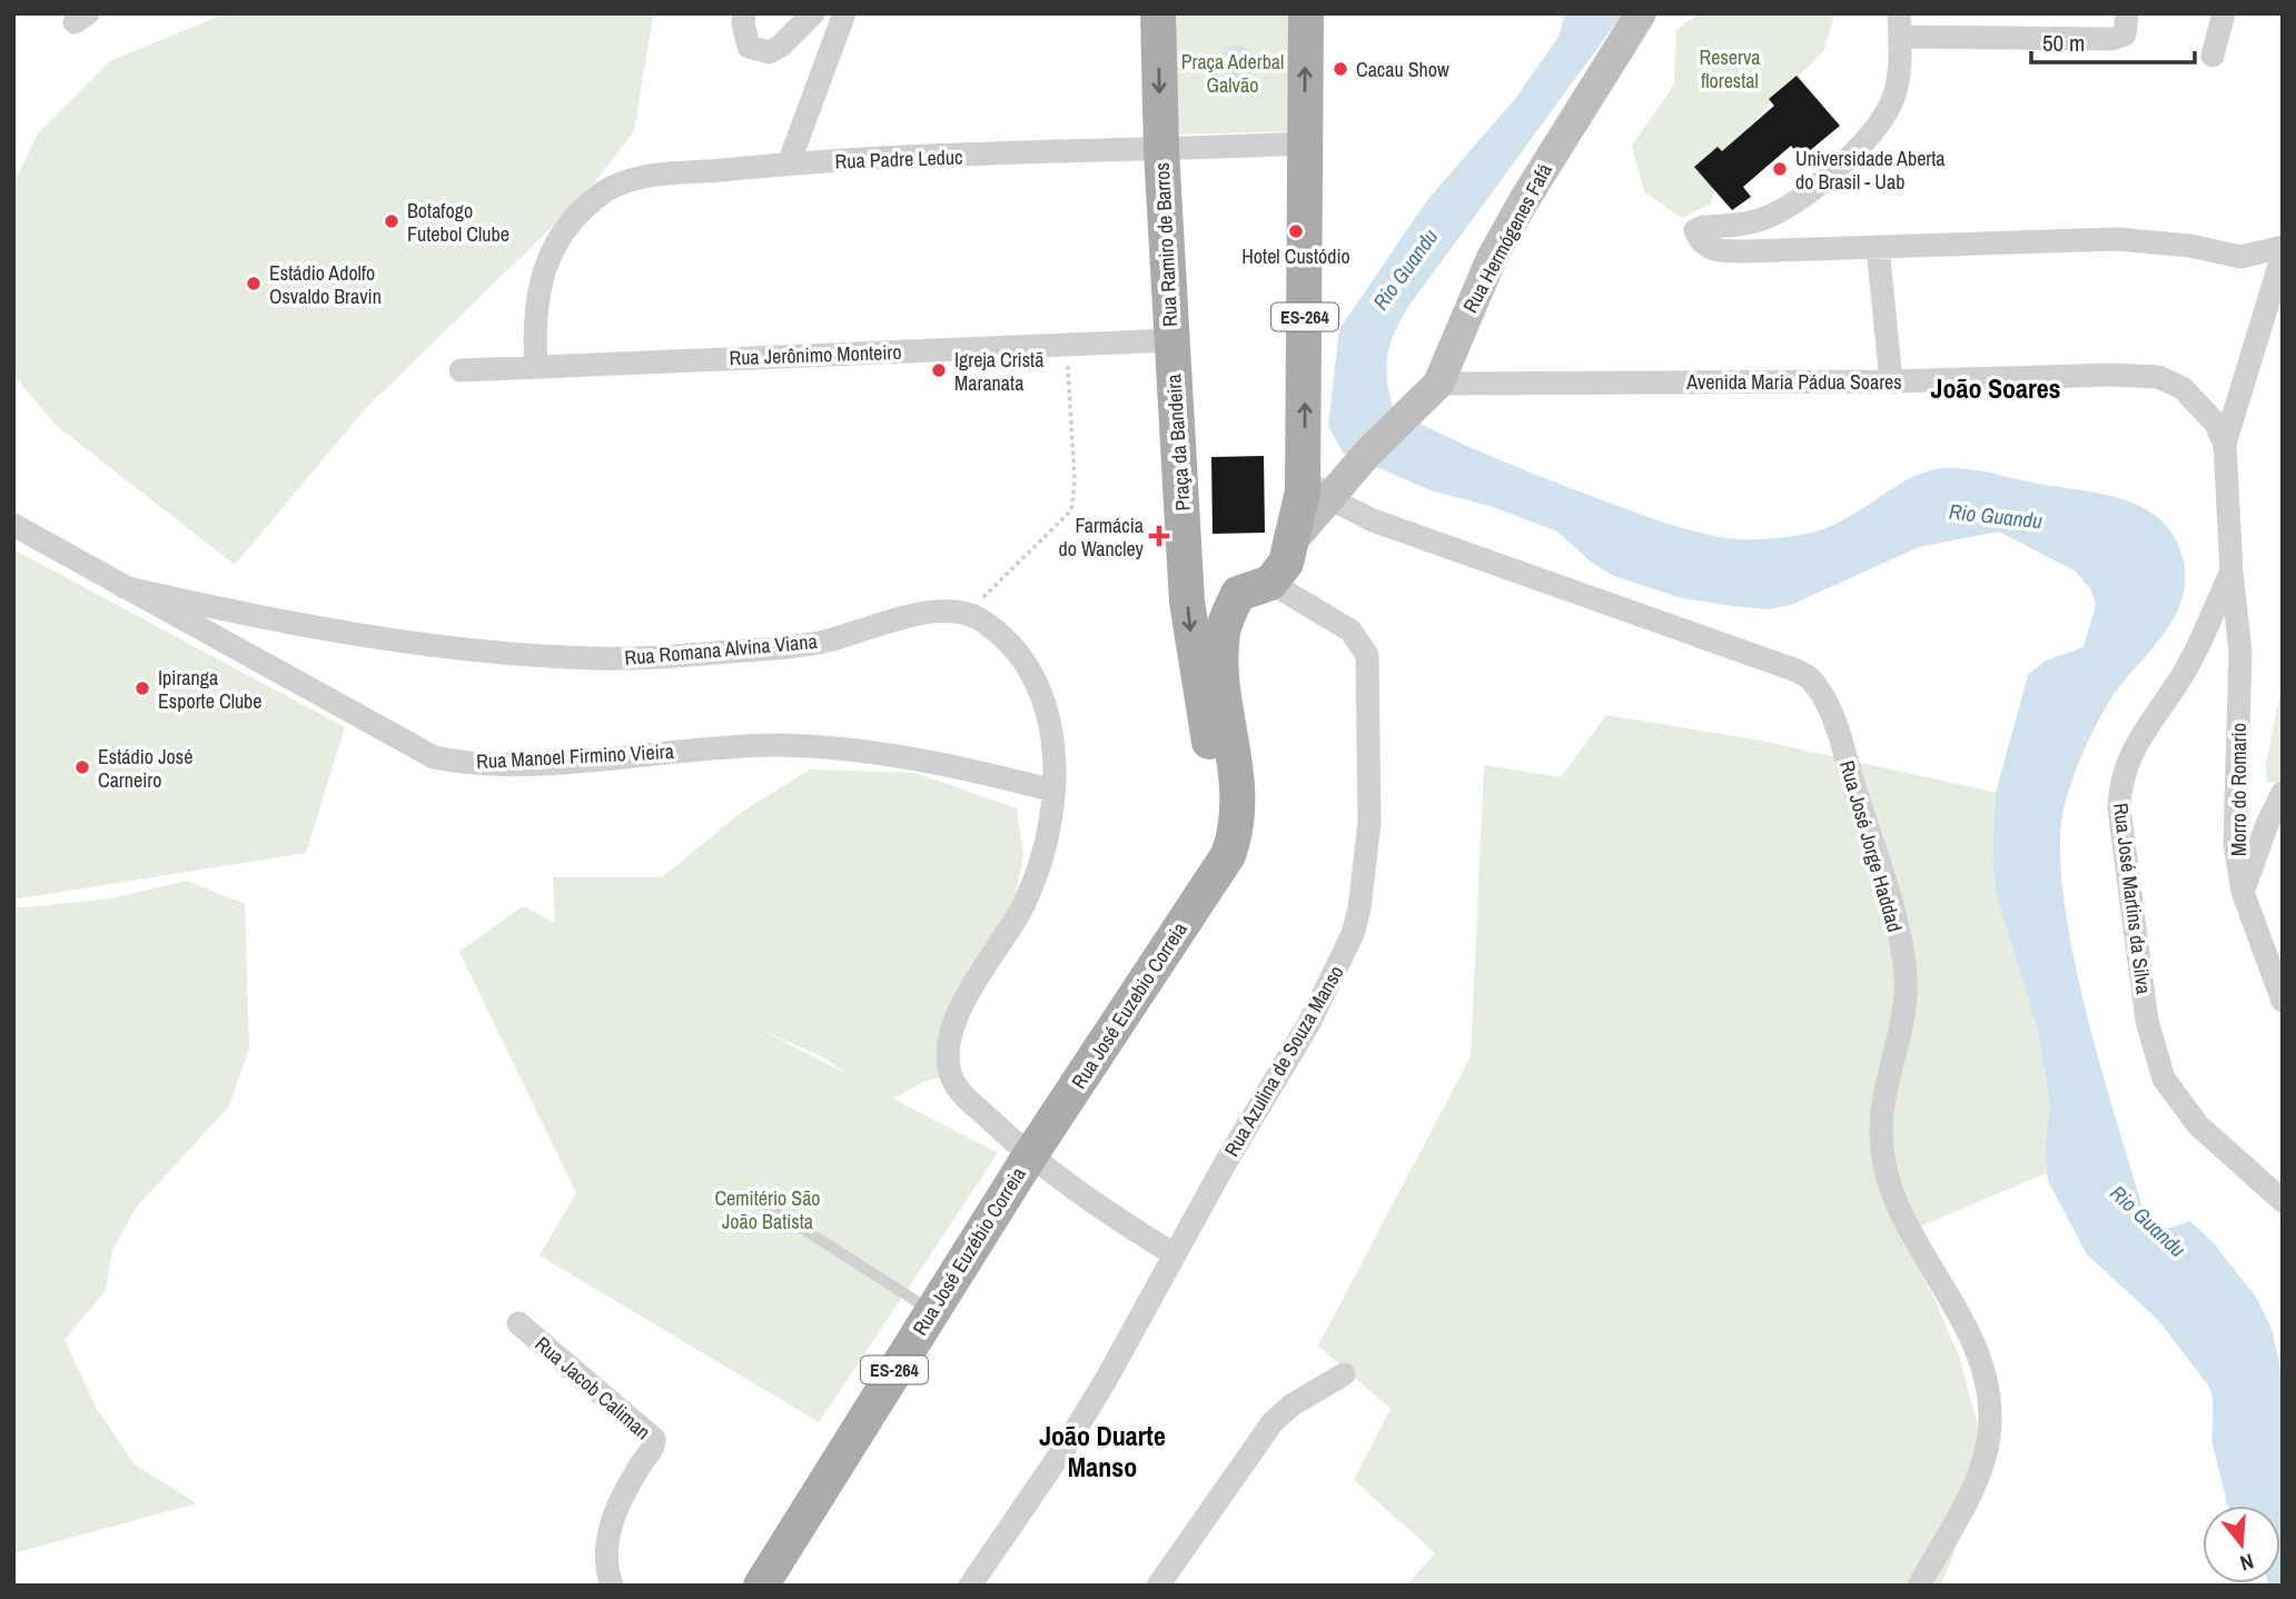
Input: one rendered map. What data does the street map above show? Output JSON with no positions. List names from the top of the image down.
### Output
{
  "streets": {
    "main road": [
      "Rua Ramiro de Barros",
      "ES-264",
      "Praça da Bandeira",
      "Rua José Euzebio Correia",
      "Rua José Euzébio Correia"
    ],
    "street": [
      "Rua Padre Leduc",
      "Rua Hermógenes Fafá",
      "Rua Jerônimo Monteiro",
      "Avenida Maria Pádua Soares",
      "Rua Romana Alvina Viana",
      "Rua Manoel Firmino Vieira",
      "Morro do Romario",
      "Rua José Jorge Haddad",
      "Rua José Martins da Silva",
      "Rua Azulina de Souza Manso",
      "Rua Jacob Caliman"
    ]
  },
  "crossings": [
    ["Rua Padre Leduc", "Rua Ramiro de Barros"],
    ["Rua Padre Leduc", "ES-264"],
    ["Rua Padre Leduc", "Rua Jerônimo Monteiro"],
    ["Rua Hermógenes Fafá", "ES-264"],
    ["Rua Hermógenes Fafá", "Avenida Maria Pádua Soares"],
    ["Rua Hermógenes Fafá", "Rua José Jorge Haddad"],
    ["Rua Ramiro de Barros", "Rua Jerônimo Monteiro"],
    ["Rua Ramiro de Barros", "Praça da Bandeira"],
    ["ES-264", "Rua José Jorge Haddad"],
    ["ES-264", "Rua José Euzebio Correia"],
    ["ES-264", "Rua Azulina de Souza Manso"],
    ["Rua Jerônimo Monteiro", "Praça da Bandeira"],
    ["Avenida Maria Pádua Soares", "Morro do Romario"],
    ["Avenida Maria Pádua Soares", "Rua José Martins da Silva"],
    ["Rua Romana Alvina Viana", "Rua Manoel Firmino Vieira"],
    ["Morro do Romario", "Rua José Martins da Silva"],
    ["Rua José Euzebio Correia", "Rua Azulina de Souza Manso"],
    ["Rua José Euzebio Correia", "Rua José Euzébio Correia"]
  ],
  "districts": ["João Soares", "João Duarte Manso"],
  "water": ["Rio Guandu"],
  "parks": ["Reserva florestal", "Praça Aderbal Galvão", "Cemitério São João Batista"],
  "places": {
    "other": [
      "Cacau Show",
      "Universidade Aberta do Brasil - Uab",
      "Botafogo Futebol Clube",
      "Hotel Custódio",
      "Estádio Adolfo Osvaldo Bravin",
      "Igreja Cristã Maranata",
      "Ipiranga Esporte Clube",
      "Estádio José Carneiro"
    ],
    "health": ["Farmácia do Wancley"]
  },
  "scale_bar": "50 m",
  "north": "bottom"
}
